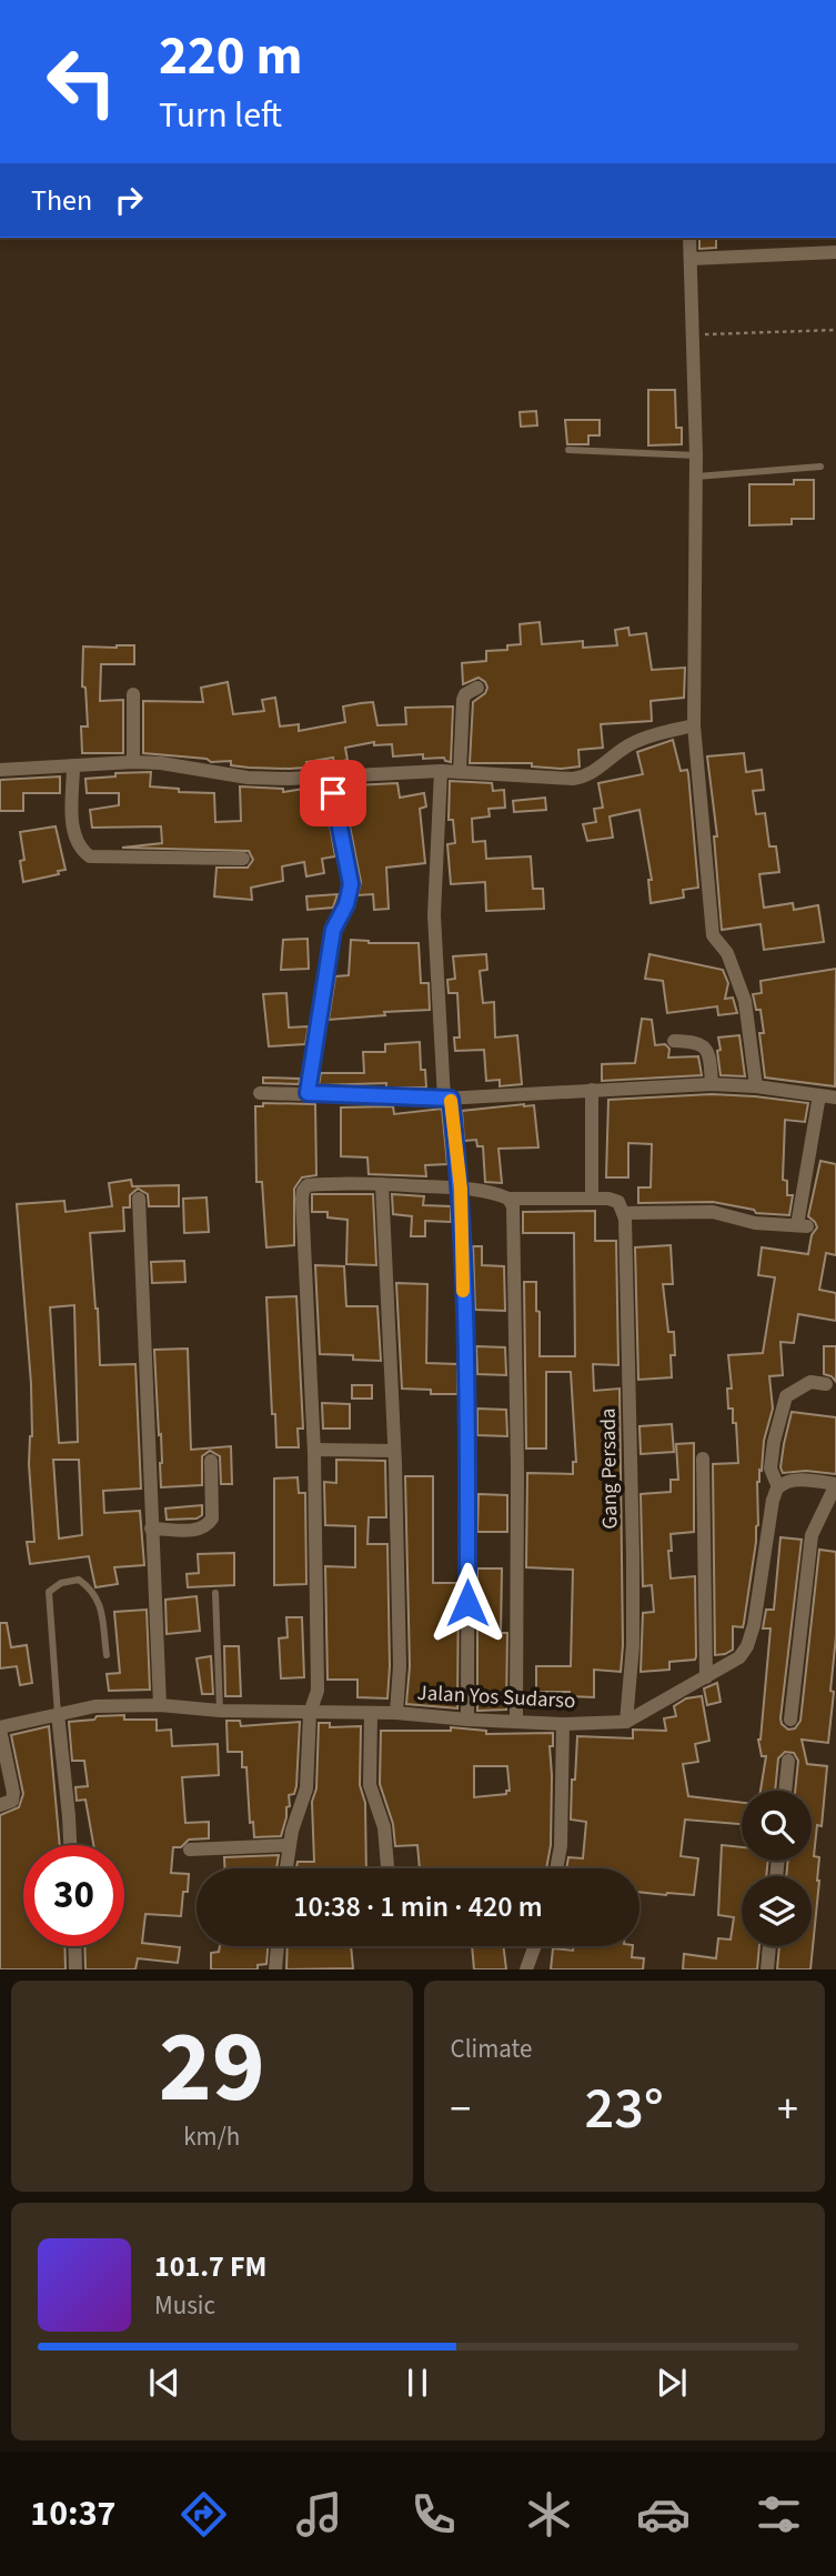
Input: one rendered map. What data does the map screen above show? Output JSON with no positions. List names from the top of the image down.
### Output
{
  "streets": {
    "street": ["Gang Persada", "Jalan Yos Sudarso"]
  },
  "crossings": [
    ["Gang Persada", "Jalan Yos Sudarso"]
  ],
  "page": {
    "turn": ["220 m", "Turn left"],
    "then": "Then",
    "limit": "30",
    "trip": "10:38 · 1 min · 420 m",
    "tile": [
      ["29", "km/h"],
      "Climate"
    ],
    "heat": ["−", "23°", "+"],
    "song": ["101.7 FM", "Music"],
    "tabs": "10:37"
  }
}
